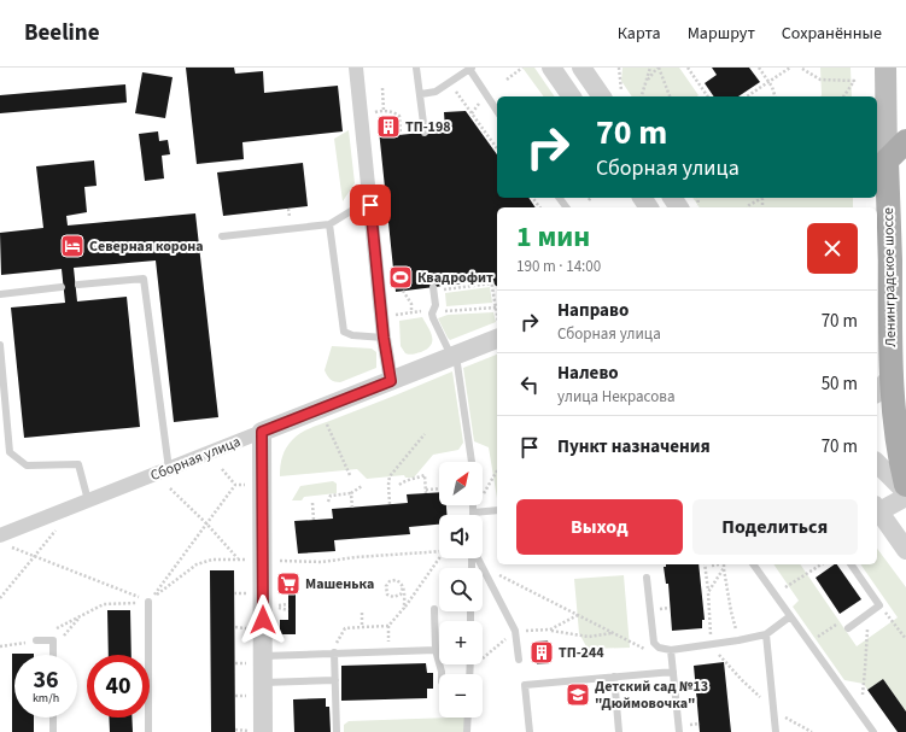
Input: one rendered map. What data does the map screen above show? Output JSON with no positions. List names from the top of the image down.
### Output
{
  "streets": {
    "main road": ["Ленинградское шоссе"],
    "street": ["Сборная улица"]
  },
  "places": {
    "building": ["ТП-198", "ТП-244"],
    "hotel": ["Северная корона"],
    "sports": ["Квадрофит"],
    "supermarket": ["Машенька"],
    "school or university": ["Детский сад №13 \"Дюймовочка\""]
  },
  "north": "top right",
  "page": {
    "header": "Beeline",
    "nav": ["Карта", "Маршрут", "Сохранённые"],
    "turn": ["70 m", "Сборная улица"],
    "heading": ["1 мин", "190 m · 14:00"],
    "list": [
      {
        "name": "Направо",
        "note": "Сборная улица",
        "value": "70 m"
      },
      {
        "name": "Налево",
        "note": "улица Некрасова",
        "value": "50 m"
      },
      {
        "name": "Пункт назначения",
        "value": "70 m"
      }
    ],
    "map_buttons": ["+", "−"],
    "buttons": ["Выход", "Поделиться"],
    "speed": "36 km/h",
    "limit": "40"
  }
}
